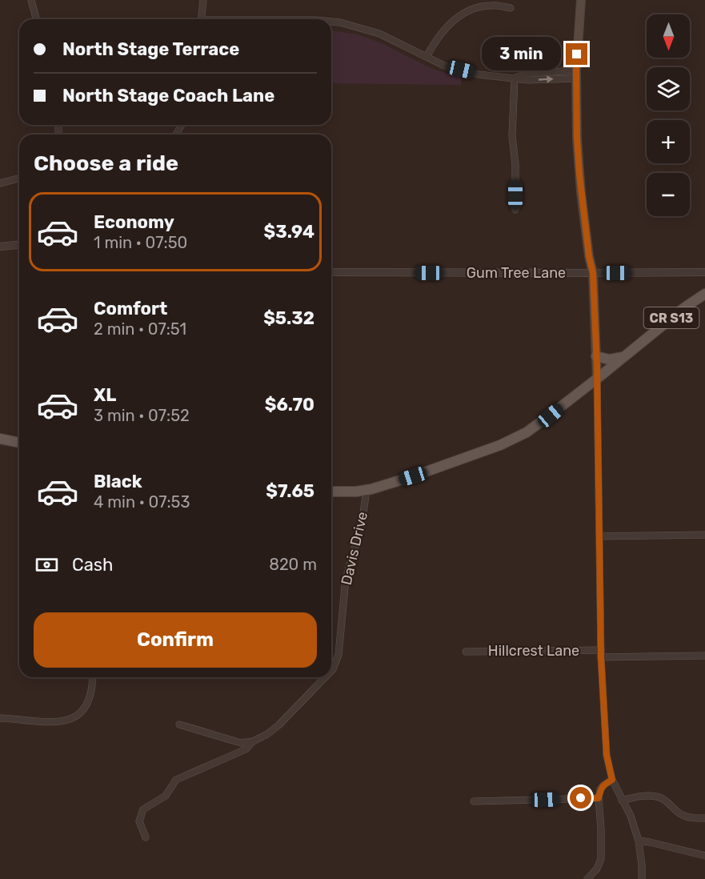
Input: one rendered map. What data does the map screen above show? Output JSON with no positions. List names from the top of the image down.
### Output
{
  "streets": {
    "main road": ["CR S13"],
    "street": ["Gum Tree Lane", "Davis Drive", "Hillcrest Lane"]
  },
  "crossings": [
    ["CR S13", "Davis Drive"]
  ],
  "north": "bottom",
  "page": {
    "map_buttons": ["+", "−"],
    "banner": ["North Stage Terrace", "North Stage Coach Lane"],
    "bubble": "3 min",
    "heading": "Choose a ride",
    "list": [
      {
        "name": "Economy",
        "note": "1 min · 07:50",
        "value": "$3.94"
      },
      {
        "name": "Comfort",
        "note": "2 min · 07:51",
        "value": "$5.32"
      },
      {
        "name": "XL",
        "note": "3 min · 07:52",
        "value": "$6.70"
      },
      {
        "name": "Black",
        "note": "4 min · 07:53",
        "value": "$7.65"
      }
    ],
    "pay": ["Cash", "820 m"],
    "buttons": "Confirm"
  }
}
